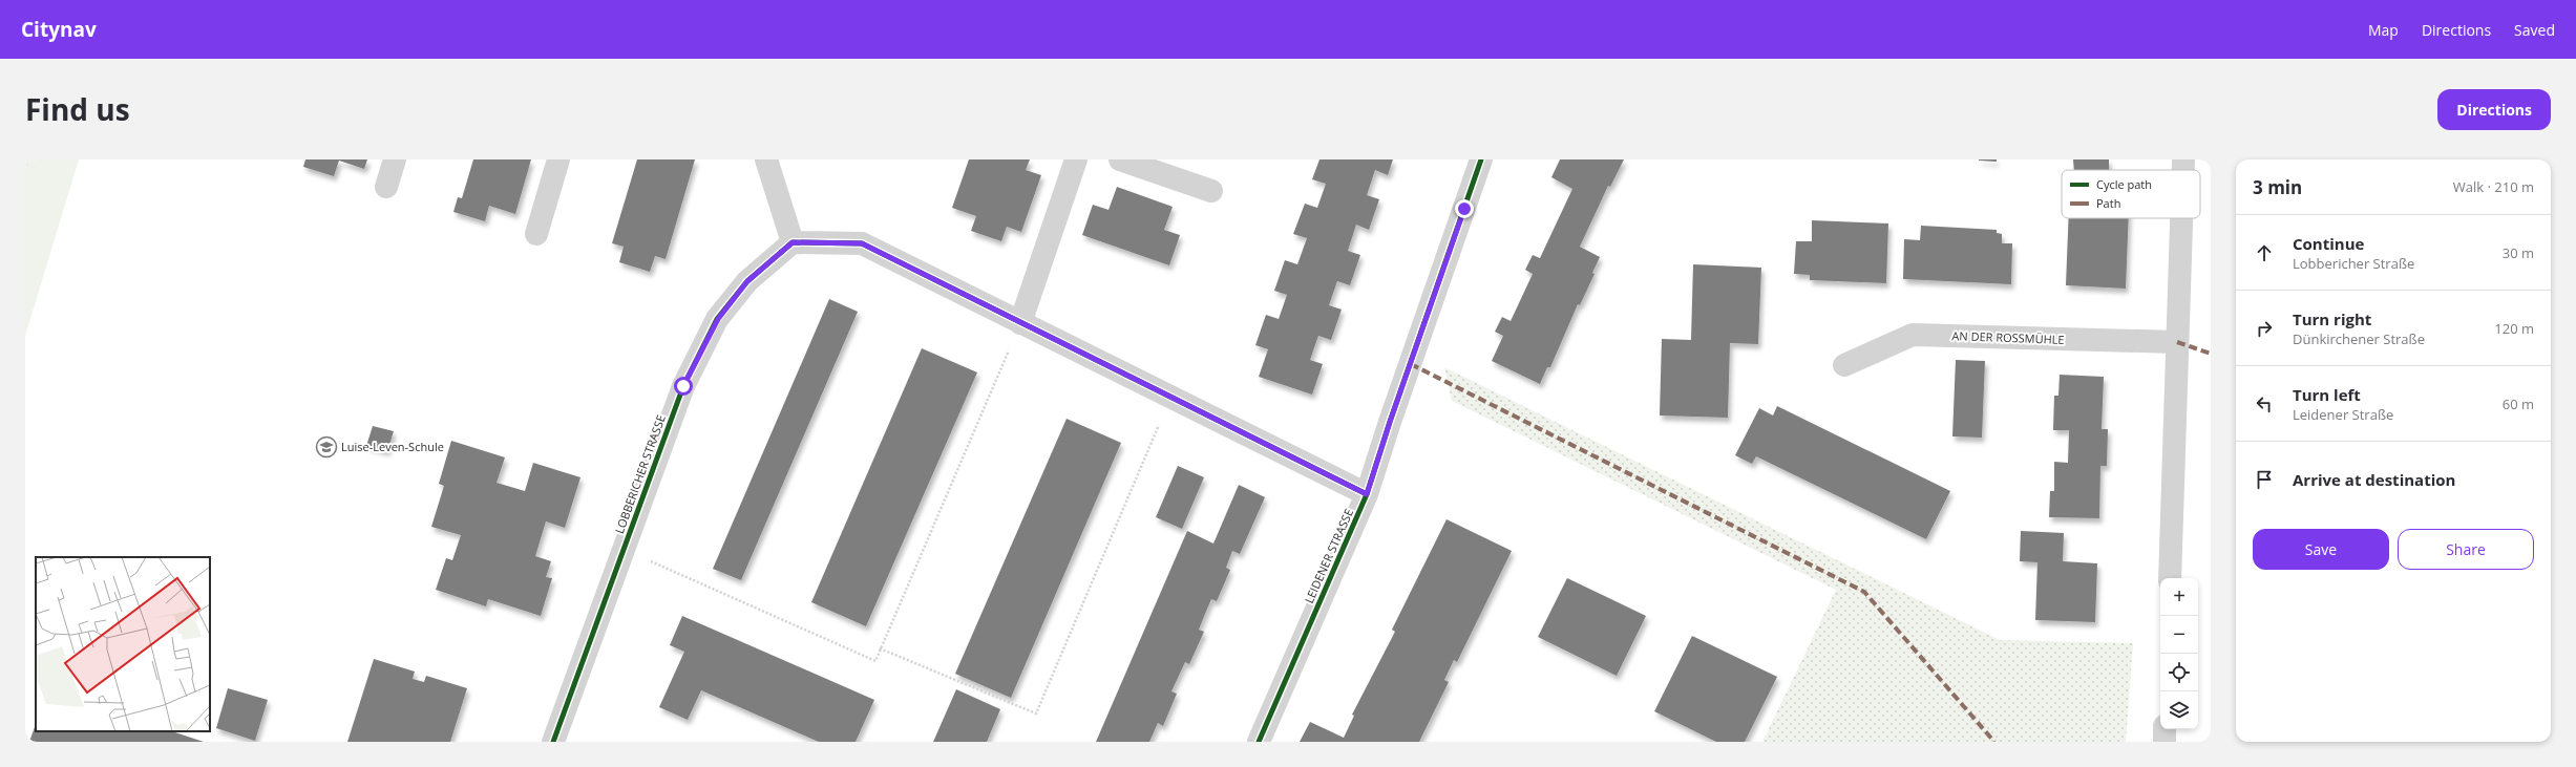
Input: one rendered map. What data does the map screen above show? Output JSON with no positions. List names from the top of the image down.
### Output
{
  "streets": {
    "street": ["AN DER ROSSMÜHLE", "LOBBERICHER STRASSE", "LEIDENER STRASSE"]
  },
  "places": {
    "school or university": ["Luise-Leven-Schule"]
  },
  "legend": ["Cycle path", "Path"],
  "page": {
    "header": "Citynav",
    "nav": ["Map", "Directions", "Saved"],
    "title": "Find us",
    "buttons": [
      "Directions",
      ["Save", "Share"]
    ],
    "heading": ["3 min", "Walk · 210 m"],
    "list": [
      ["Continue", "Lobbericher Straße", "30 m"],
      ["Turn right", "Dünkirchener Straße", "120 m"],
      ["Turn left", "Leidener Straße", "60 m"],
      "Arrive at destination"
    ],
    "map_buttons": ["+", "−"]
  }
}
